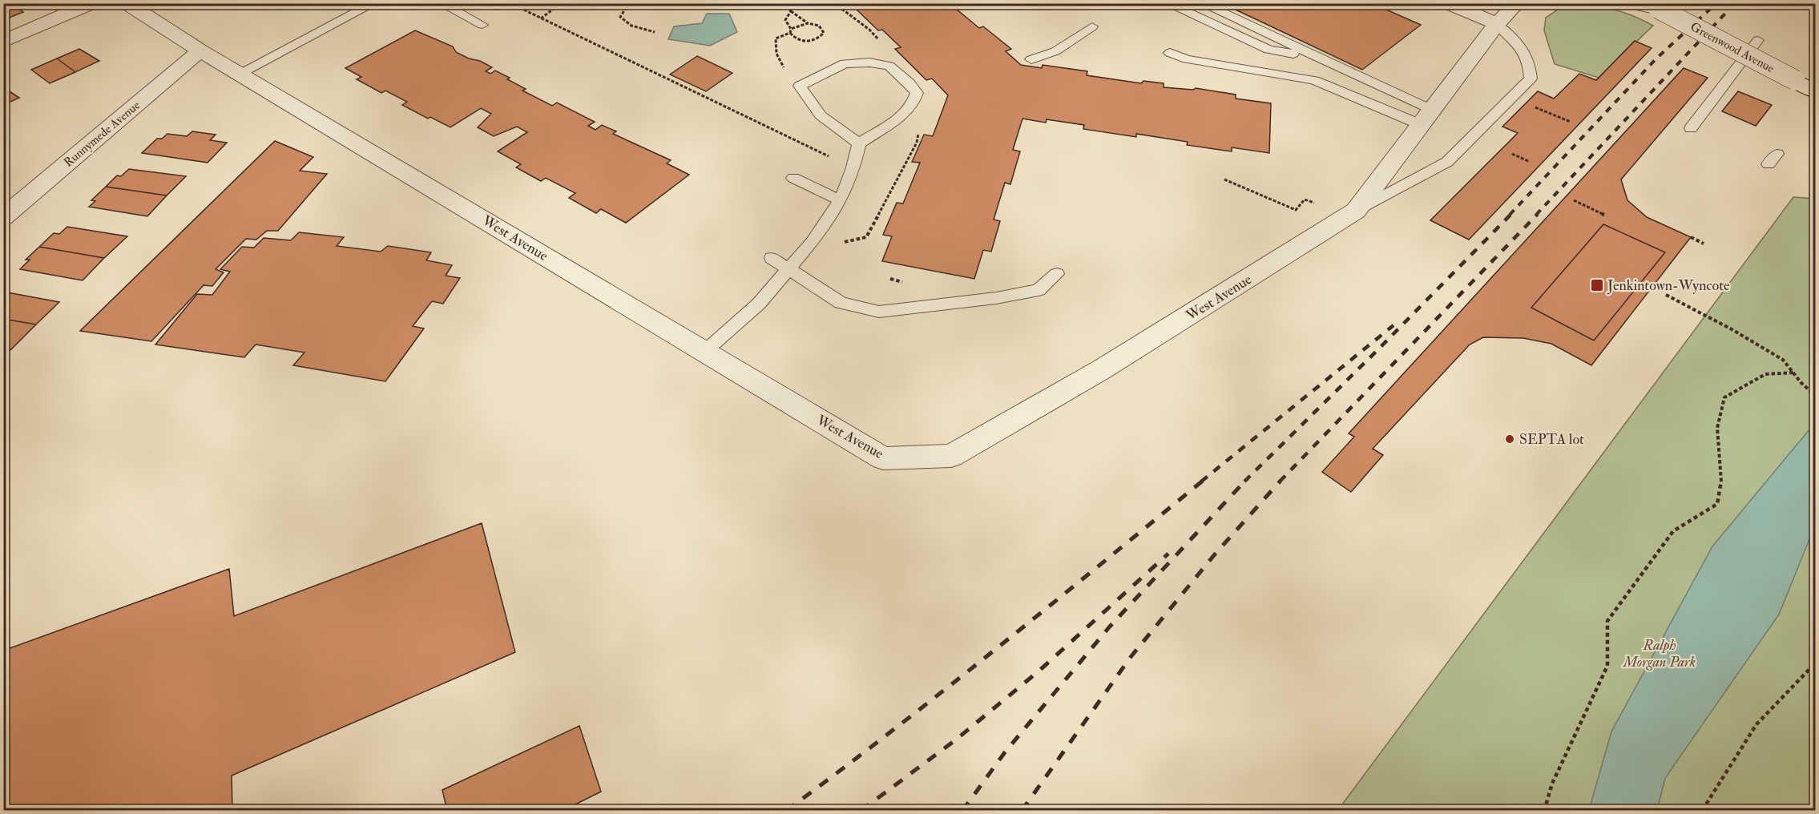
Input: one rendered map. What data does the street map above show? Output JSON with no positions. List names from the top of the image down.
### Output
{
  "streets": {
    "street": ["Greenwood Avenue", "Runnymede Avenue", "West Avenue"]
  },
  "crossings": [
    ["Runnymede Avenue", "West Avenue"]
  ],
  "parks": ["Ralph Morgan Park"],
  "places": {
    "transit": ["Jenkintown-Wyncote"],
    "other": ["SEPTA lot"]
  }
}
